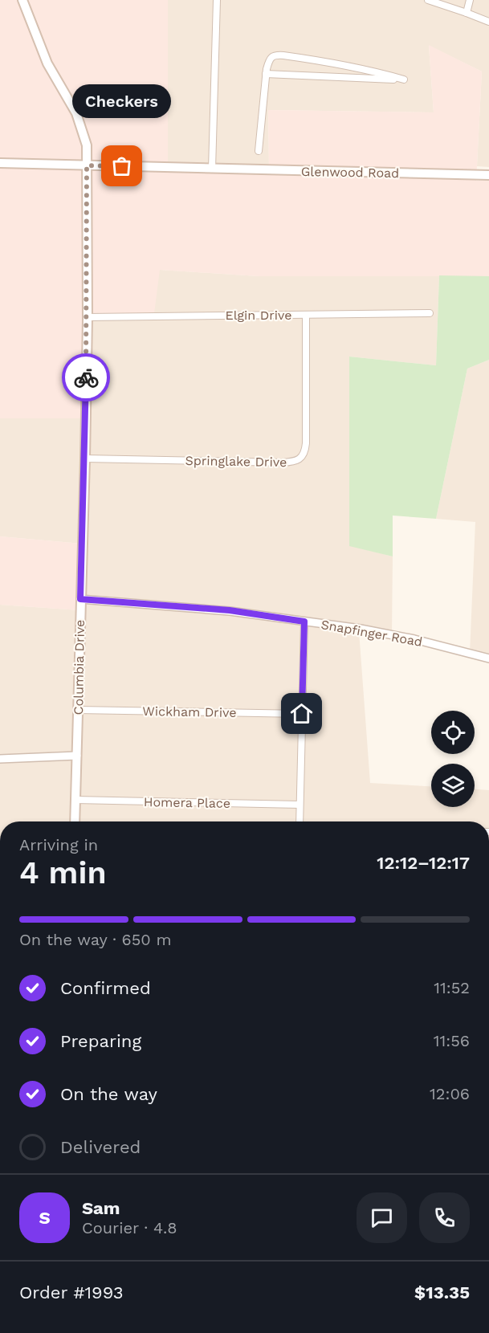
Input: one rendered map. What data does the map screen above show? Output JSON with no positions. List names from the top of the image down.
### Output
{
  "streets": {
    "main road": ["Glenwood Road", "Columbia Drive"],
    "street": [
      "Elgin Drive",
      "Springlake Drive",
      "Snapfinger Road",
      "Wickham Drive",
      "Homera Place"
    ]
  },
  "crossings": [
    ["Glenwood Road", "Columbia Drive"],
    ["Elgin Drive", "Springlake Drive"],
    ["Elgin Drive", "Columbia Drive"],
    ["Springlake Drive", "Columbia Drive"],
    ["Snapfinger Road", "Columbia Drive"],
    ["Columbia Drive", "Wickham Drive"],
    ["Columbia Drive", "Homera Place"]
  ],
  "places": ["Checkers"],
  "page": {
    "bubble": "Checkers",
    "heading": ["4 min", "Arriving in", "12:12–12:17"],
    "panel": [
      "Sam",
      "Courier · 4.8",
      "Order #1993",
      "$13.35"
    ],
    "bar": "On the way · 650 m",
    "list": [
      ["Confirmed", "11:52"],
      ["Preparing", "11:56"],
      ["On the way", "12:06"],
      "Delivered"
    ],
    "round": "S"
  }
}
